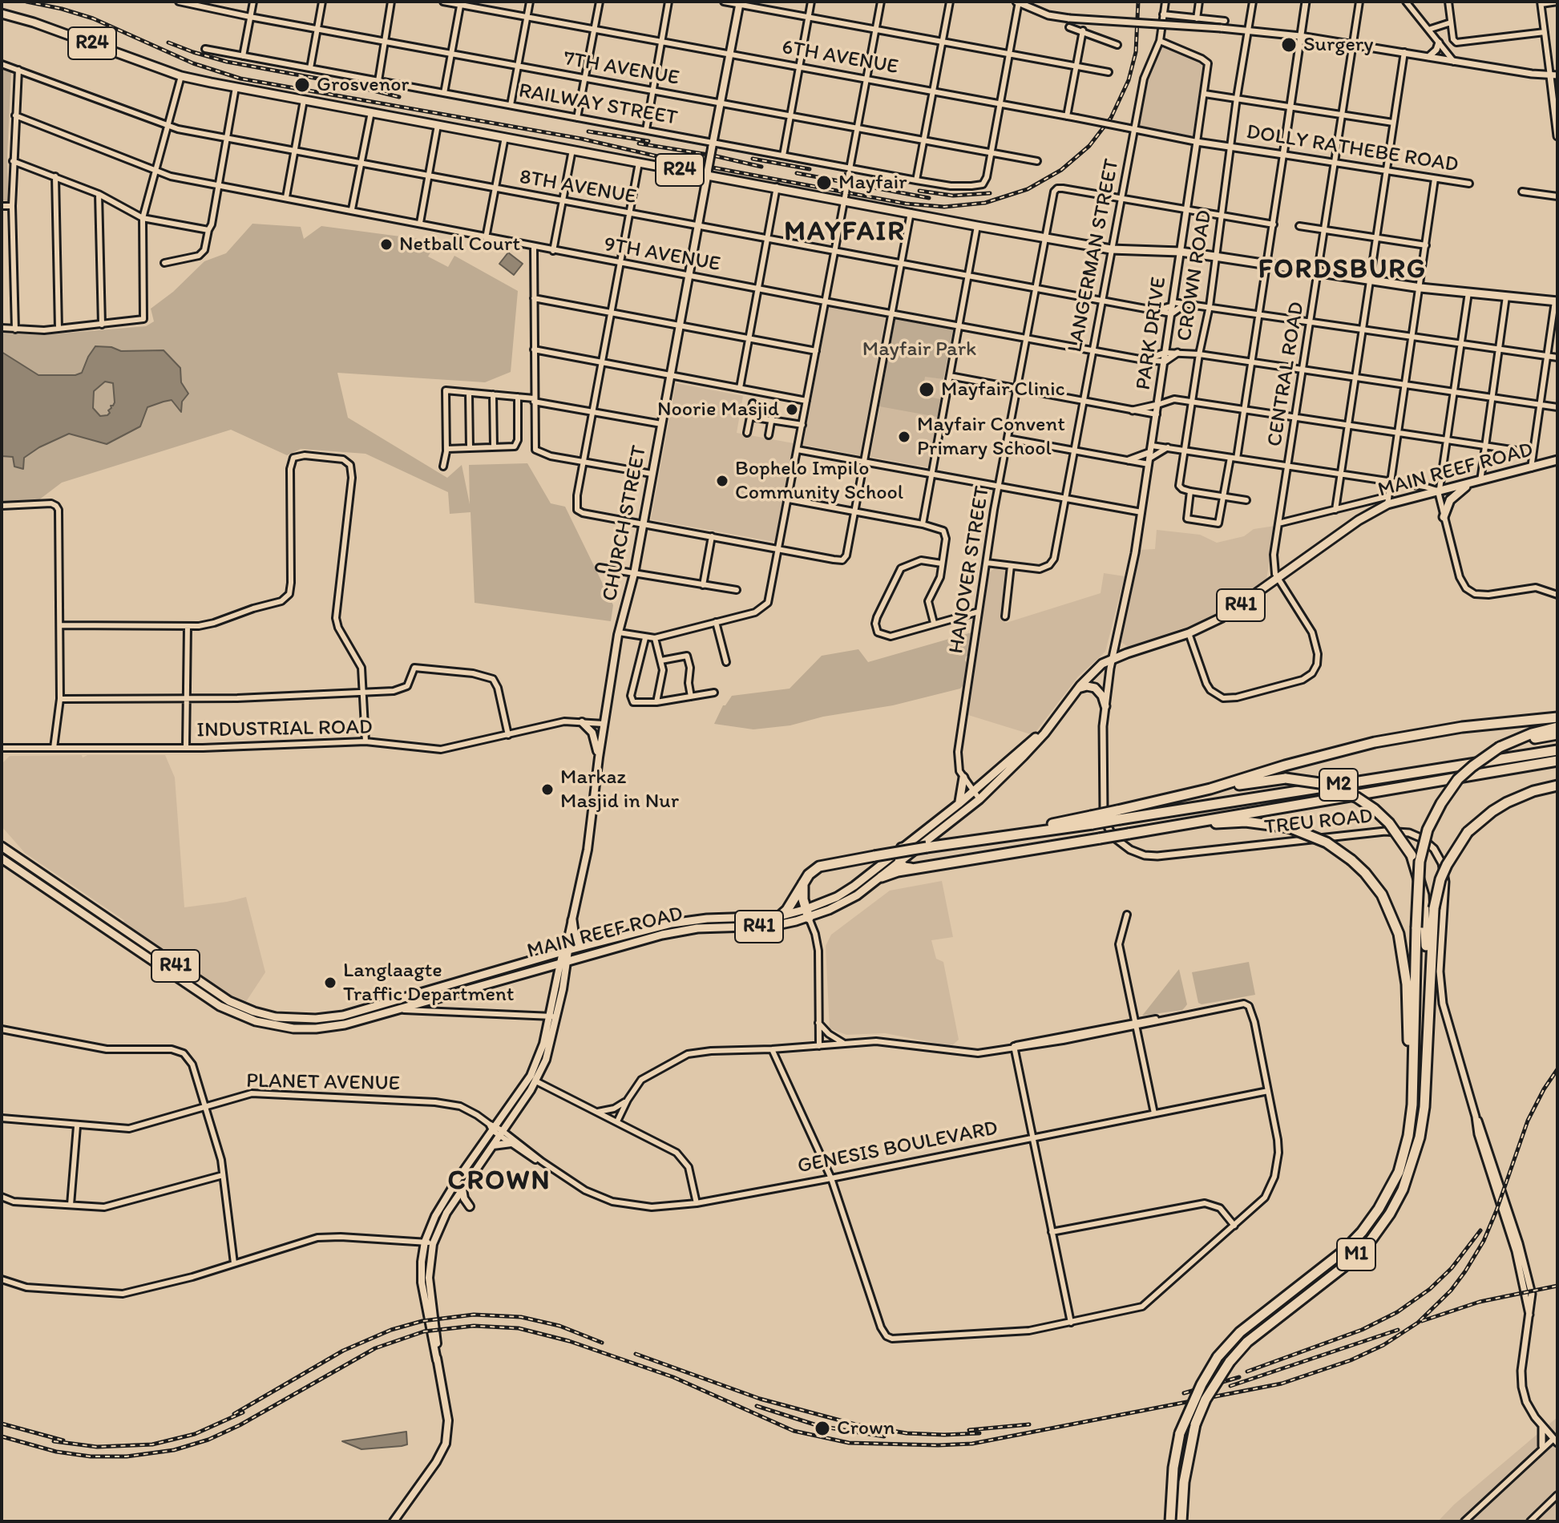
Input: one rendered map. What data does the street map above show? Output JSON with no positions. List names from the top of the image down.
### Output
{
  "streets": {
    "highway": ["M2", "M1"],
    "main road": [
      "R24",
      "MAIN REEF ROAD",
      "CHURCH STREET",
      "R41"
    ],
    "street": [
      "6TH AVENUE",
      "7TH AVENUE",
      "RAILWAY STREET",
      "DOLLY RATHEBE ROAD",
      "8TH AVENUE",
      "9TH AVENUE",
      "LANGERMAN STREET",
      "CROWN ROAD",
      "PARK DRIVE",
      "CENTRAL ROAD",
      "HANOVER STREET",
      "INDUSTRIAL ROAD",
      "TREU ROAD",
      "PLANET AVENUE",
      "GENESIS BOULEVARD"
    ]
  },
  "crossings": [
    ["R24", "LANGERMAN STREET"],
    ["R24", "CROWN ROAD"],
    ["R24", "PARK DRIVE"],
    ["R24", "CENTRAL ROAD"],
    ["R24", "CHURCH STREET"],
    ["R24", "HANOVER STREET"],
    ["6TH AVENUE", "DOLLY RATHEBE ROAD"],
    ["6TH AVENUE", "LANGERMAN STREET"],
    ["6TH AVENUE", "CROWN ROAD"],
    ["6TH AVENUE", "PARK DRIVE"],
    ["6TH AVENUE", "CHURCH STREET"],
    ["7TH AVENUE", "RAILWAY STREET"],
    ["7TH AVENUE", "CHURCH STREET"],
    ["RAILWAY STREET", "CHURCH STREET"],
    ["DOLLY RATHEBE ROAD", "CROWN ROAD"],
    ["DOLLY RATHEBE ROAD", "CENTRAL ROAD"],
    ["8TH AVENUE", "LANGERMAN STREET"],
    ["8TH AVENUE", "CHURCH STREET"],
    ["8TH AVENUE", "HANOVER STREET"],
    ["9TH AVENUE", "LANGERMAN STREET"],
    ["9TH AVENUE", "PARK DRIVE"],
    ["9TH AVENUE", "CHURCH STREET"],
    ["9TH AVENUE", "HANOVER STREET"],
    ["LANGERMAN STREET", "PARK DRIVE"],
    ["LANGERMAN STREET", "HANOVER STREET"],
    ["PARK DRIVE", "MAIN REEF ROAD"],
    ["PARK DRIVE", "TREU ROAD"],
    ["CENTRAL ROAD", "MAIN REEF ROAD"],
    ["MAIN REEF ROAD", "CHURCH STREET"],
    ["MAIN REEF ROAD", "HANOVER STREET"],
    ["MAIN REEF ROAD", "TREU ROAD"],
    ["CHURCH STREET", "INDUSTRIAL ROAD"],
    ["PLANET AVENUE", "GENESIS BOULEVARD"]
  ],
  "districts": ["MAYFAIR", "FORDSBURG", "CROWN"],
  "parks": ["Mayfair Park"],
  "places": [
    "Surgery",
    "Grosvenor",
    "Mayfair",
    "Netball Court",
    "Mayfair Clinic",
    "Noorie Masjid",
    "Mayfair Convent Primary School",
    "Bophelo Impilo Community School",
    "Markaz Masjid in Nur",
    "Langlaagte Traffic Department",
    "Crown"
  ]
}
